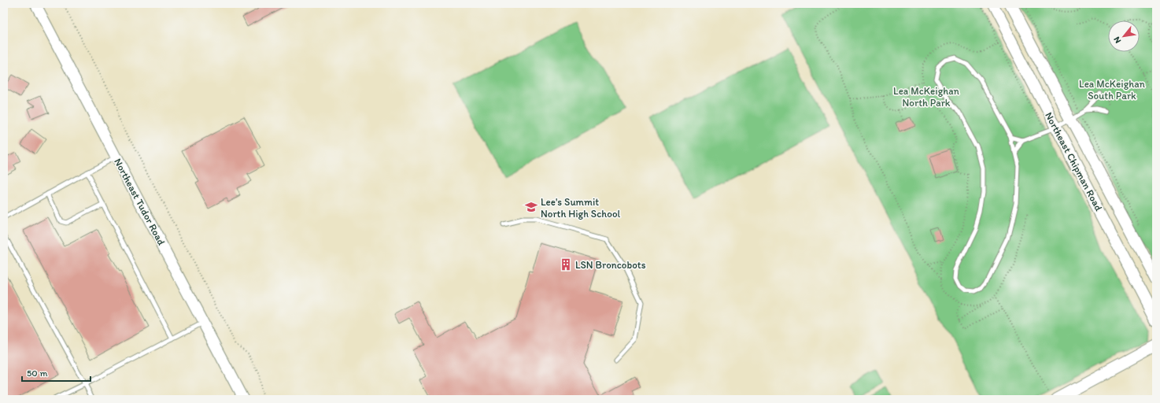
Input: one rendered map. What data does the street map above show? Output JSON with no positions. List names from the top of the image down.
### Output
{
  "streets": {
    "main road": ["Northeast Chipman Road"],
    "street": ["Northeast Tudor Road"]
  },
  "parks": ["Lea McKeighan South Park", "Lea McKeighan North Park"],
  "places": {
    "school or university": ["Lee's Summit North High School"],
    "building": ["LSN Broncobots"]
  },
  "scale_bar": "50 m",
  "north": "bottom left"
}
